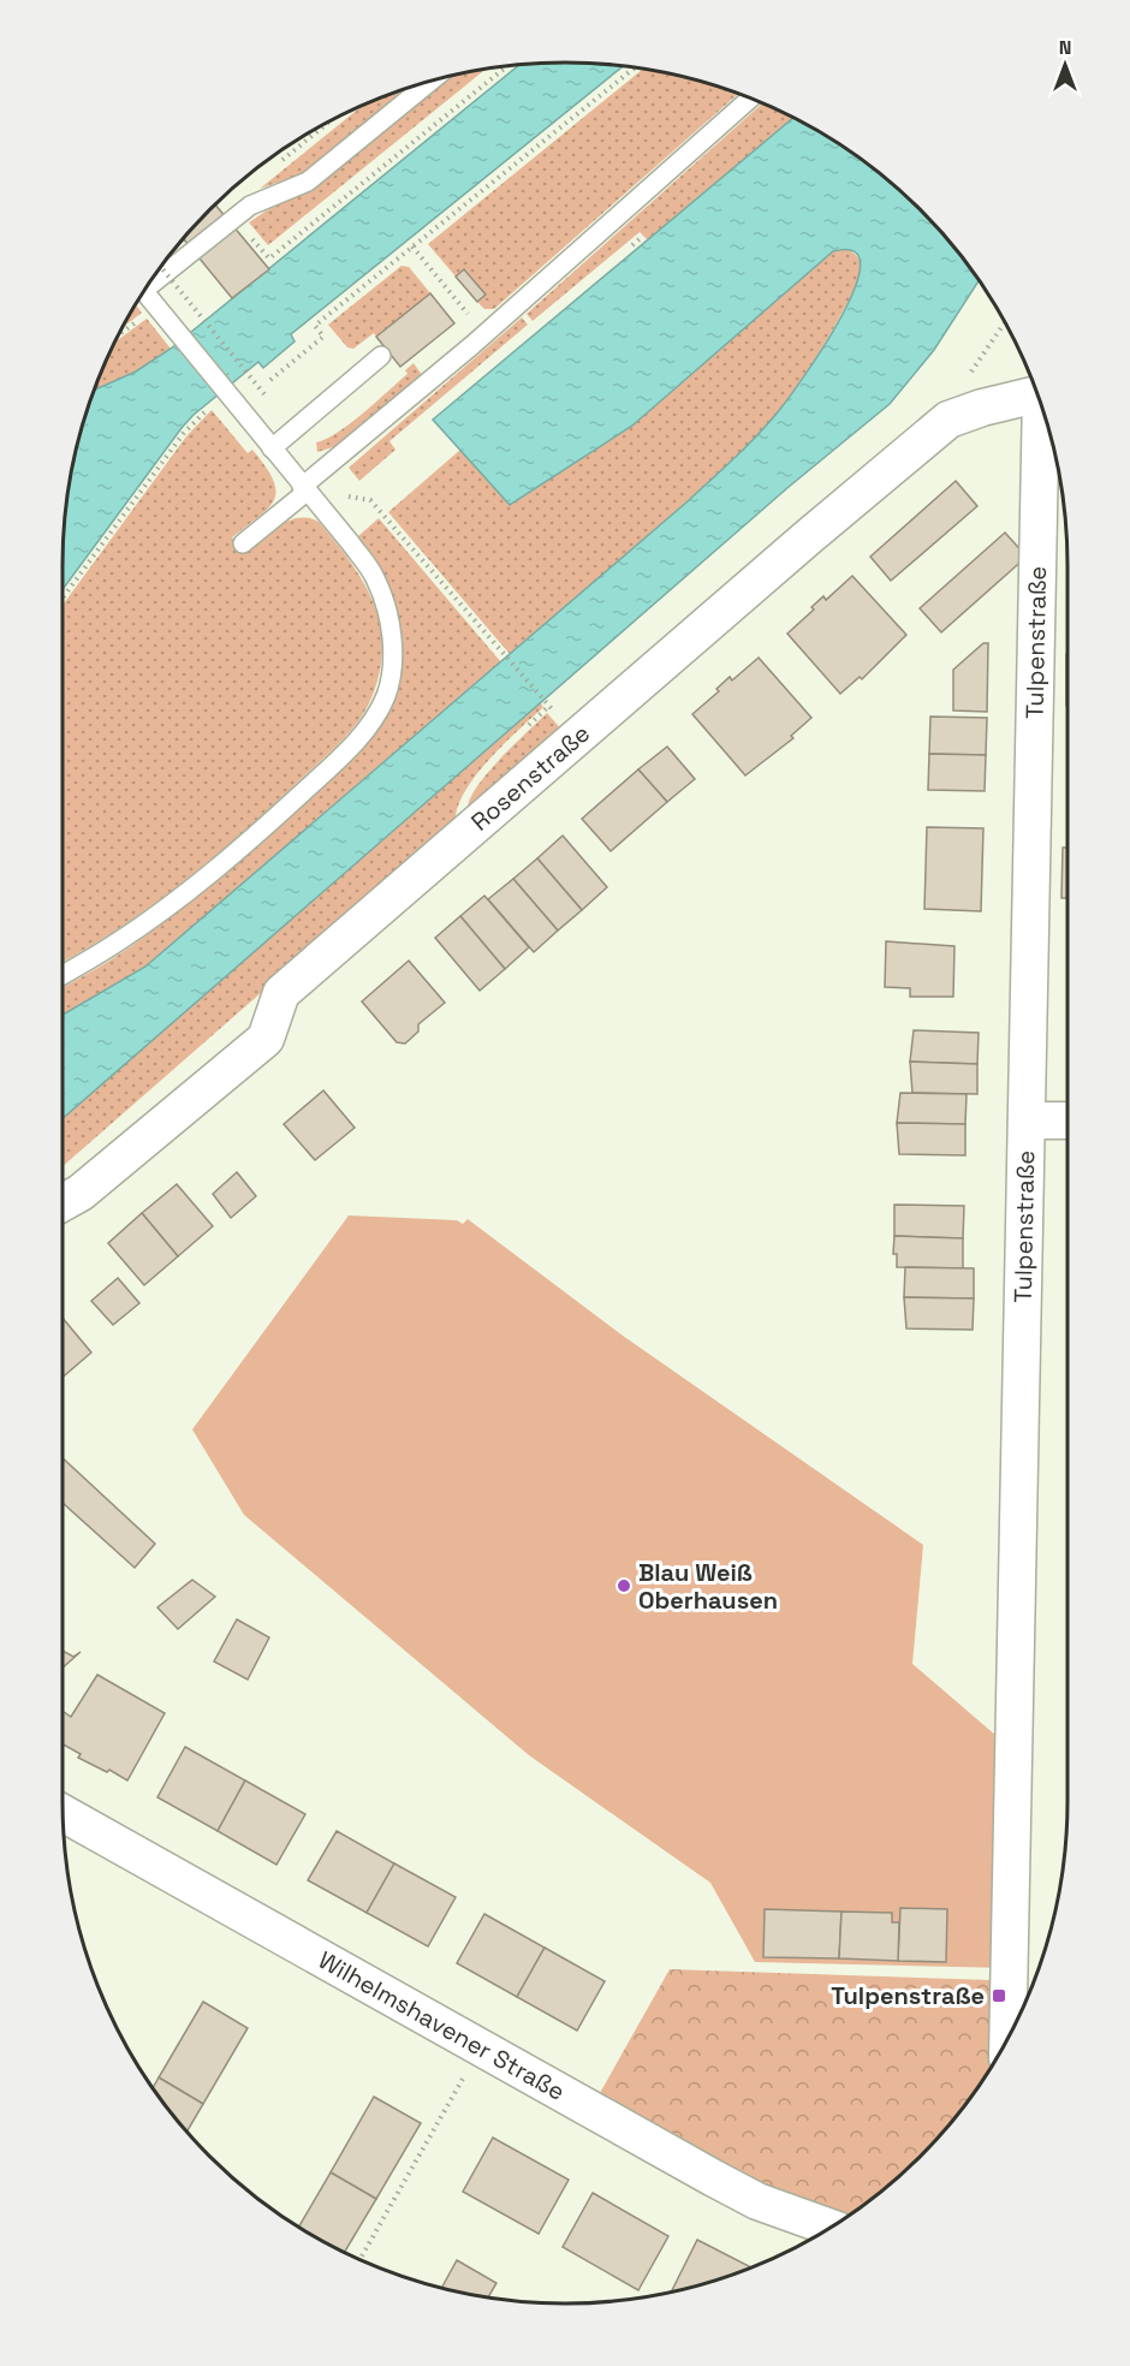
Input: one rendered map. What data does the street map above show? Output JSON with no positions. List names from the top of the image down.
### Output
{
  "streets": {
    "street": ["Tulpenstraße", "Rosenstraße", "Wilhelmshavener Straße"]
  },
  "places": {
    "other": ["Blau Weiß Oberhausen"],
    "transit": ["Tulpenstraße"]
  },
  "north": "top"
}
